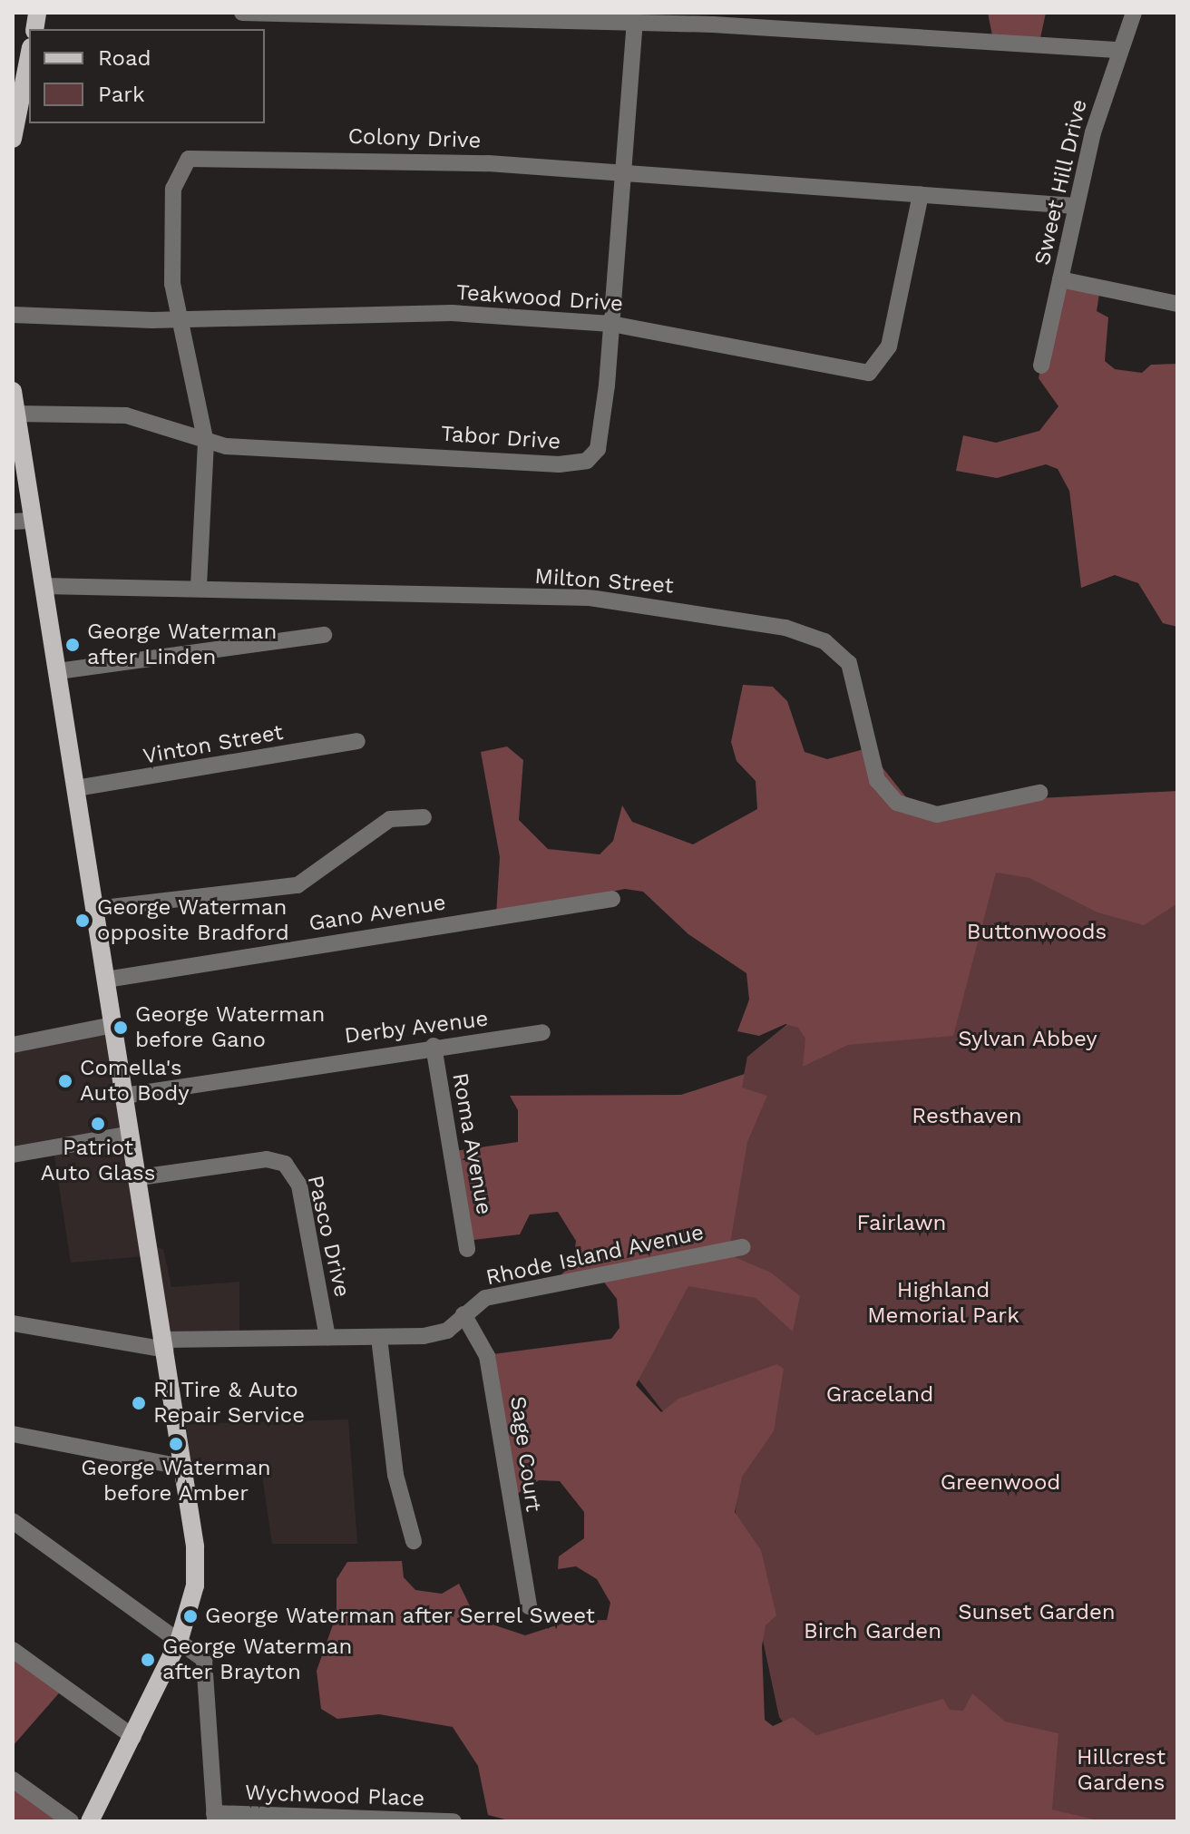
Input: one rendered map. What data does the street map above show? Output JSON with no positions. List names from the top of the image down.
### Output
{
  "streets": {
    "street": [
      "Colony Drive",
      "Sweet Hill Drive",
      "Teakwood Drive",
      "Tabor Drive",
      "Milton Street",
      "Vinton Street",
      "Gano Avenue",
      "Derby Avenue",
      "Roma Avenue",
      "Pasco Drive",
      "Rhode Island Avenue",
      "Sage Court",
      "Wychwood Place"
    ]
  },
  "crossings": [
    ["Colony Drive", "Sweet Hill Drive"],
    ["Colony Drive", "Teakwood Drive"],
    ["Colony Drive", "Tabor Drive"],
    ["Colony Drive", "Milton Street"],
    ["Teakwood Drive", "Tabor Drive"],
    ["Derby Avenue", "Roma Avenue"],
    ["Pasco Drive", "Rhode Island Avenue"],
    ["Rhode Island Avenue", "Sage Court"]
  ],
  "parks": [
    "Buttonwoods",
    "Sylvan Abbey",
    "Resthaven",
    "Fairlawn",
    "Highland Memorial Park",
    "Graceland",
    "Greenwood",
    "Sunset Garden",
    "Birch Garden",
    "Hillcrest Gardens"
  ],
  "places": [
    "George Waterman after Linden",
    "George Waterman opposite Bradford",
    "George Waterman before Gano",
    "Comella's Auto Body",
    "Patriot Auto Glass",
    "RI Tire & Auto Repair Service",
    "George Waterman before Amber",
    "George Waterman after Serrel Sweet",
    "George Waterman after Brayton"
  ],
  "legend": ["Road", "Park"]
}
